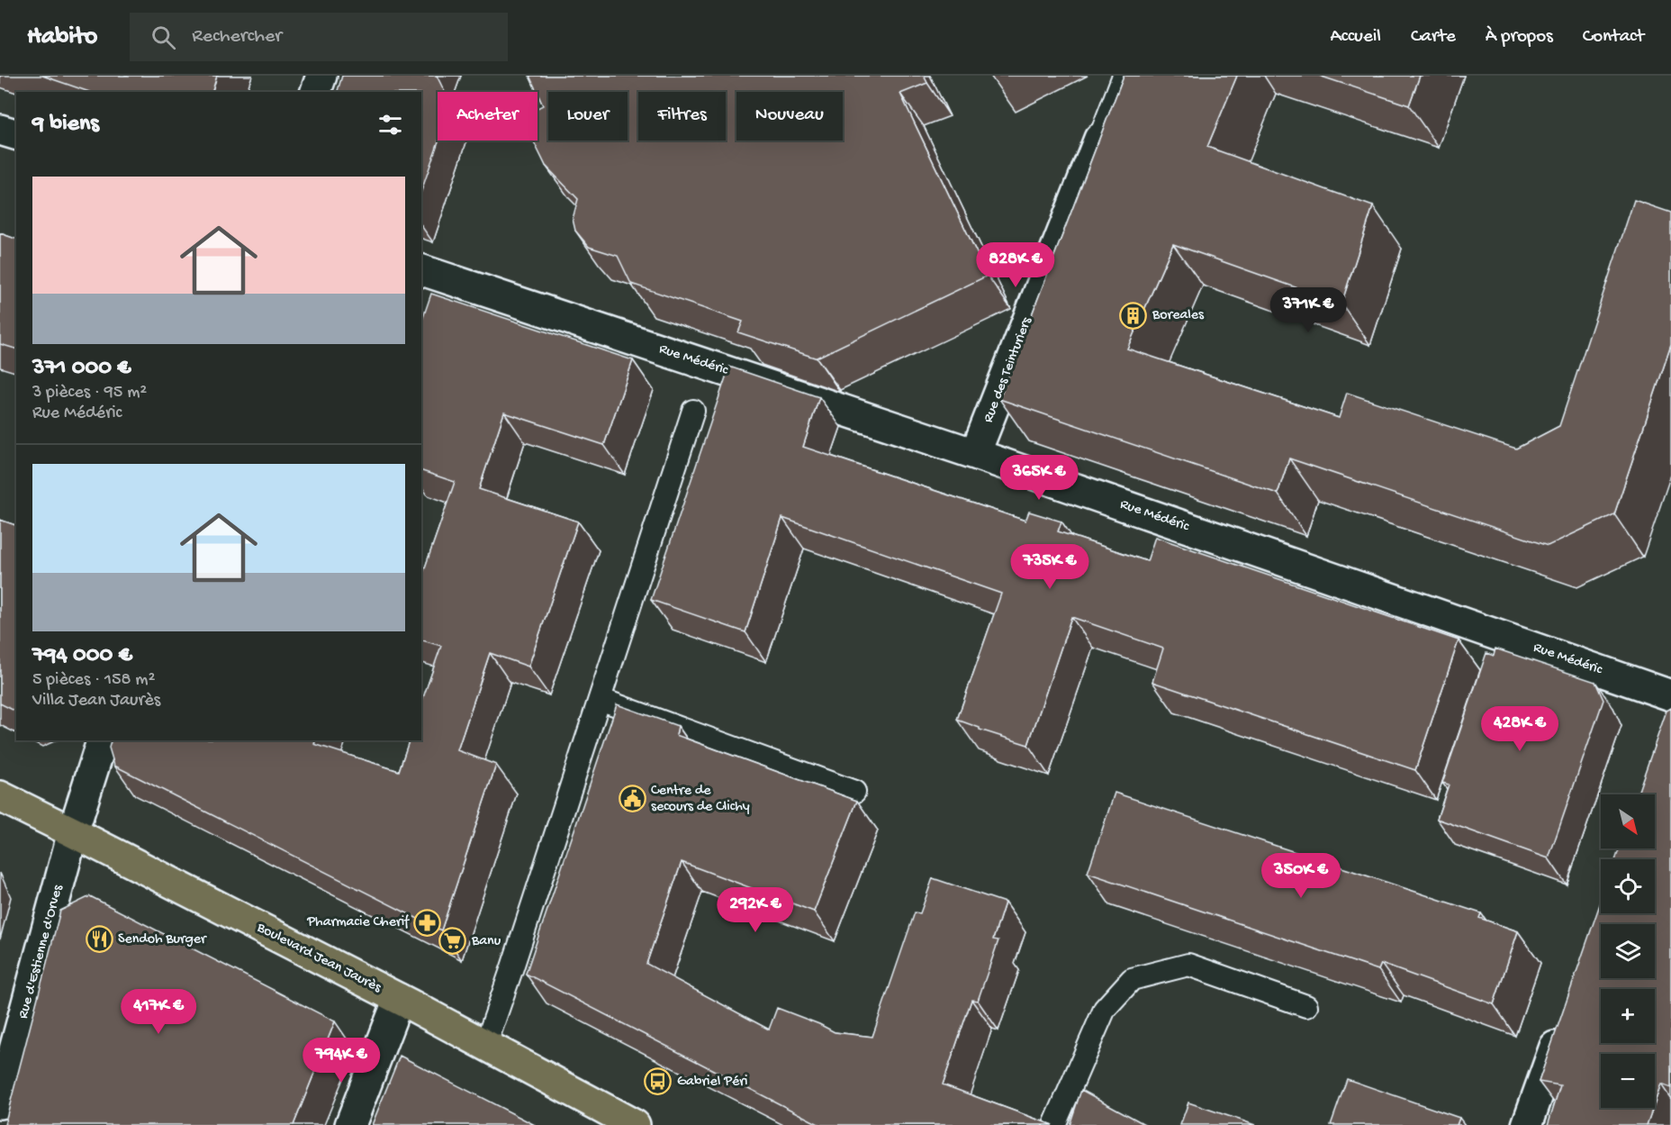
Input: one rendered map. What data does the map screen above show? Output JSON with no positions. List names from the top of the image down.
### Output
{
  "streets": {
    "main road": ["Boulevard Jean Jaurès"],
    "street": ["Rue Médéric", "Rue des Teinturiers", "Rue d'Estienne d'Orves"]
  },
  "crossings": [
    ["Rue Médéric", "Rue des Teinturiers"],
    ["Rue d'Estienne d'Orves", "Boulevard Jean Jaurès"]
  ],
  "places": {
    "building": ["Boreales"],
    "public building": ["Centre de secours de Clichy"],
    "pharmacy": ["Pharmacie Cherif"],
    "restaurant": ["Sendoh Burger"],
    "supermarket": ["Banu"],
    "bus stop": ["Gabriel Péri"]
  },
  "north": "bottom right",
  "page": {
    "header": "Habito",
    "search": "Rechercher",
    "nav": [
      "Accueil",
      "Carte",
      "À propos",
      "Contact"
    ],
    "chip": [
      "Acheter",
      "Louer",
      "Filtres",
      "Nouveau"
    ],
    "heading": "9 biens",
    "list": [
      {
        "name": "371 000 €",
        "note": "3 pièces · 95 m² · Rue Médéric"
      },
      {
        "name": "794 000 €",
        "note": "5 pièces · 158 m² · Villa Jean Jaurès"
      }
    ],
    "price": [
      "828K €",
      "371K €",
      "365K €",
      "735K €",
      "428K €",
      "350K €",
      "292K €",
      "417K €",
      "794K €"
    ],
    "map_buttons": ["+", "−"]
  }
}
